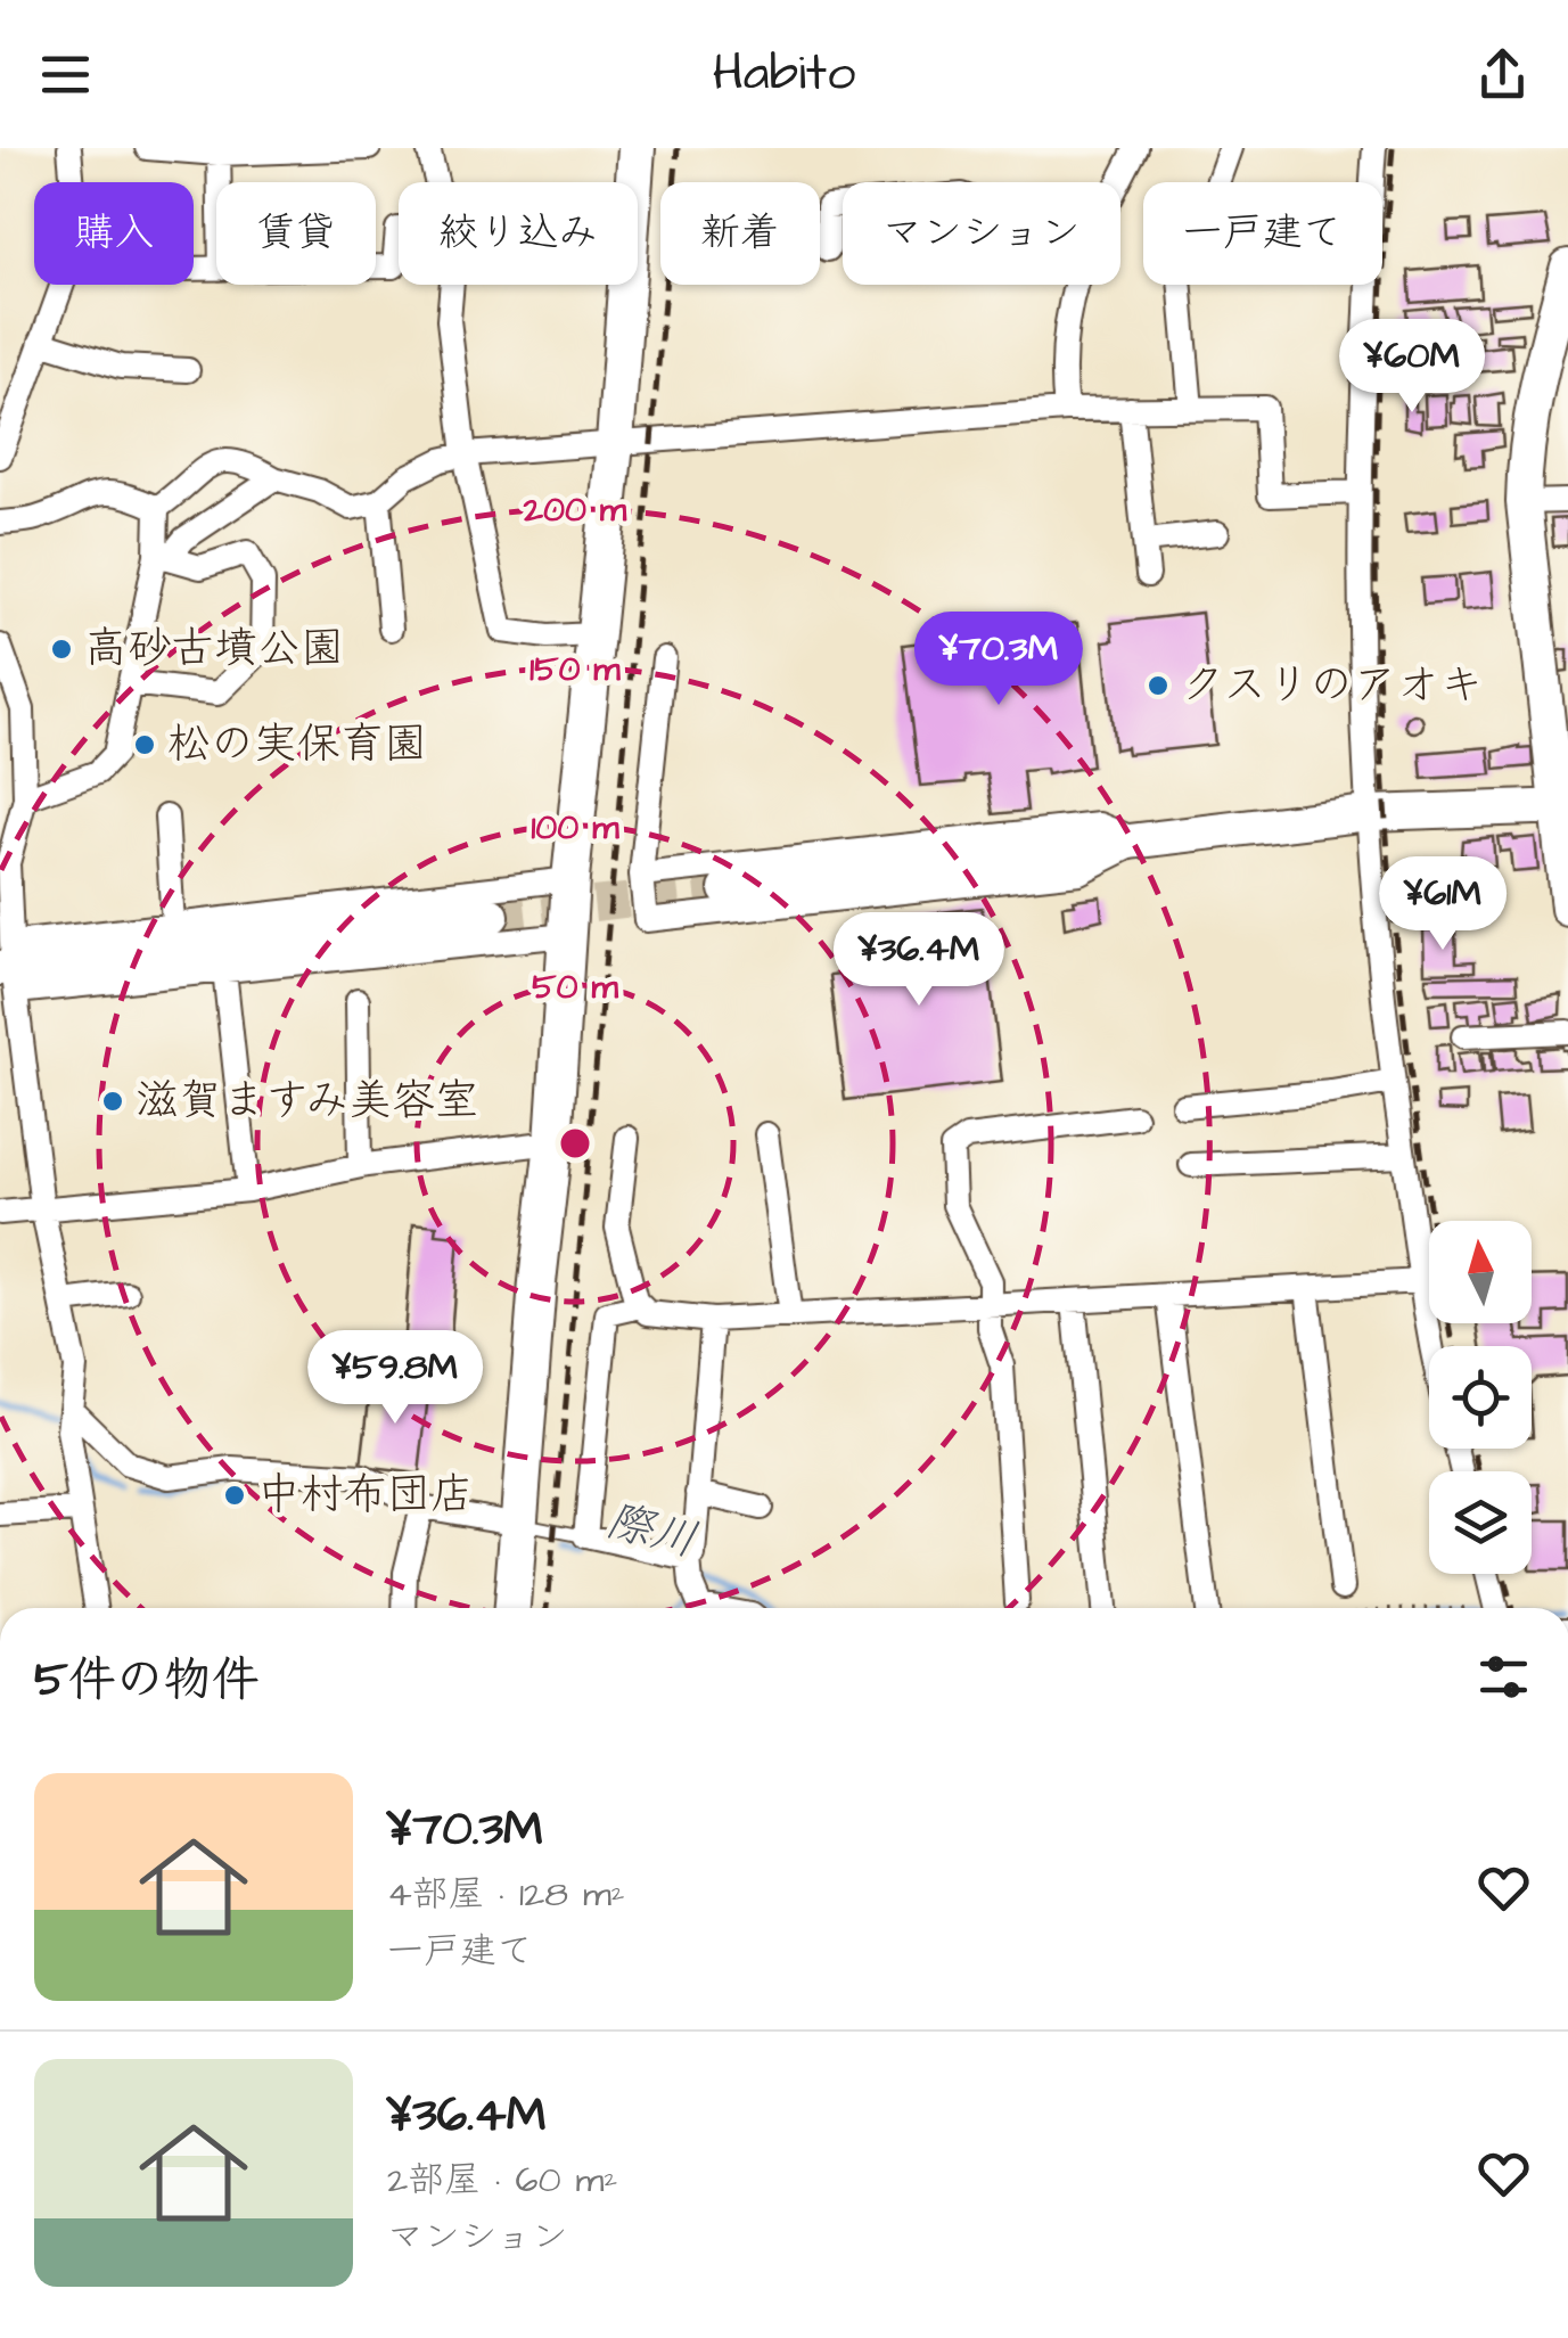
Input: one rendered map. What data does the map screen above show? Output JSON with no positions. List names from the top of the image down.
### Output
{
  "water": ["際川"],
  "places": [
    "高砂古墳公園",
    "クスリのアオキ",
    "松の実保育園",
    "滋賀ますみ美容室",
    "中村布団店"
  ],
  "north": "top",
  "page": {
    "header": "Habito",
    "chip": [
      "購入",
      "賃貸",
      "絞り込み",
      "新着",
      "マンション",
      "一戸建て"
    ],
    "price": [
      "¥60M",
      "¥70.3M",
      "¥61M",
      "¥36.4M",
      "¥59.8M"
    ],
    "heading": "5件の物件",
    "list": [
      {
        "name": "¥70.3M",
        "note": "4部屋 · 128 m² · 一戸建て"
      },
      {
        "name": "¥36.4M",
        "note": "2部屋 · 60 m² · マンション"
      }
    ]
  },
  "rings": [
    "200 m",
    "150 m",
    "100 m",
    "50 m"
  ]
}
